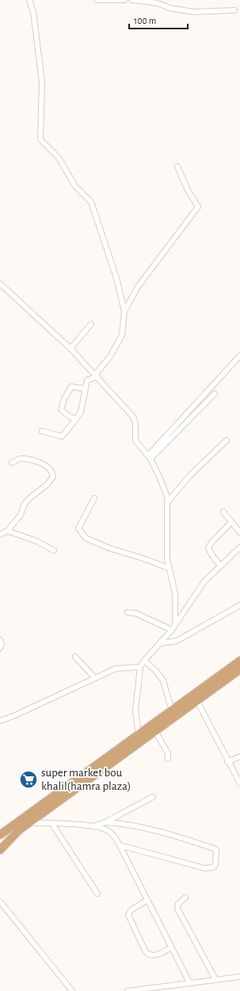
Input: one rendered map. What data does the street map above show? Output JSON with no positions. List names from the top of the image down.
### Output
{
  "places": {
    "supermarket": ["super market bou khalil(hamra plaza)"]
  },
  "scale_bar": "100 m"
}
